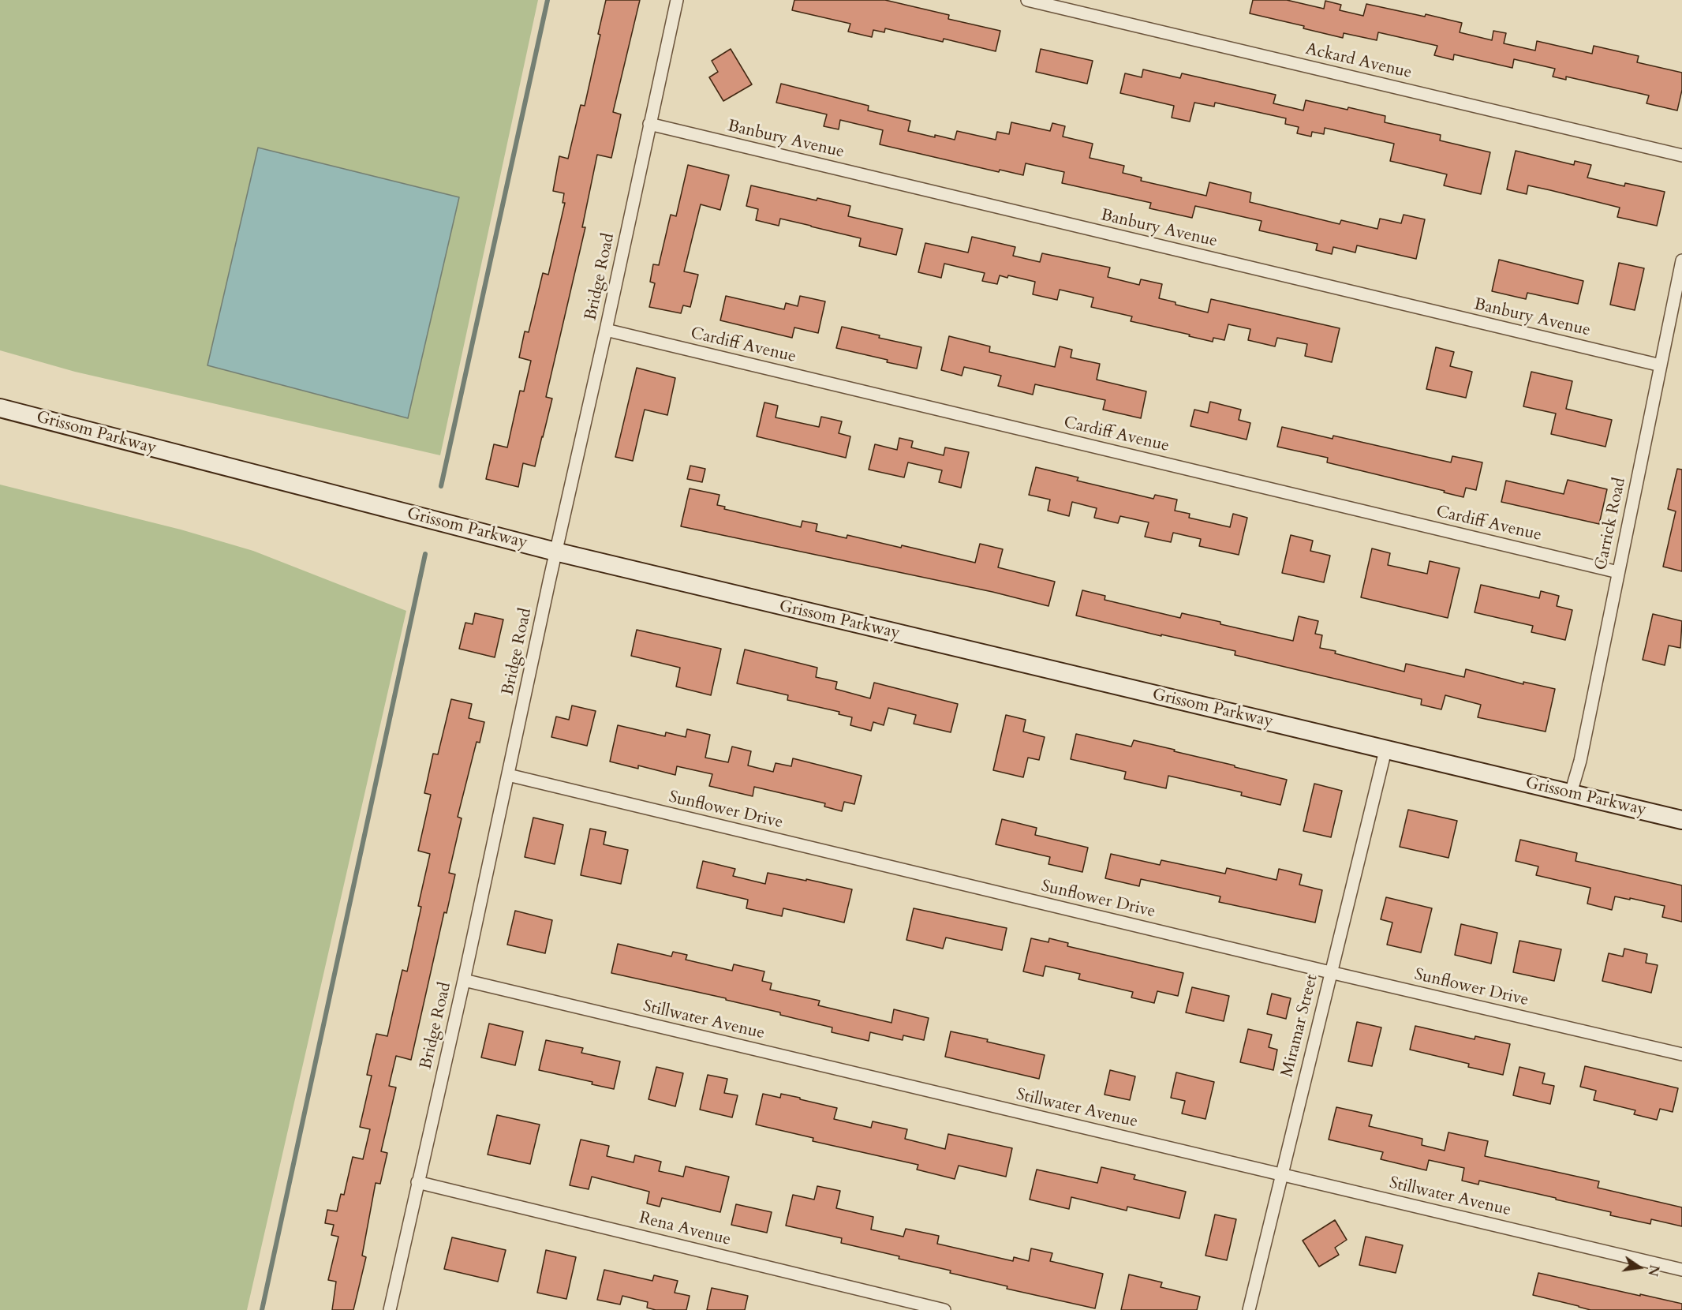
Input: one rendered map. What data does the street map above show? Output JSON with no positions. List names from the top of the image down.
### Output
{
  "streets": {
    "main road": ["Grissom Parkway"],
    "street": [
      "Ackard Avenue",
      "Banbury Avenue",
      "Bridge Road",
      "Cardiff Avenue",
      "Carrick Road",
      "Sunflower Drive",
      "Stillwater Avenue",
      "Miramar Street",
      "Rena Avenue"
    ]
  },
  "crossings": [
    ["Banbury Avenue", "Bridge Road"],
    ["Banbury Avenue", "Carrick Road"],
    ["Bridge Road", "Cardiff Avenue"],
    ["Bridge Road", "Grissom Parkway"],
    ["Bridge Road", "Sunflower Drive"],
    ["Bridge Road", "Stillwater Avenue"],
    ["Bridge Road", "Rena Avenue"],
    ["Cardiff Avenue", "Carrick Road"],
    ["Grissom Parkway", "Carrick Road"],
    ["Grissom Parkway", "Miramar Street"],
    ["Sunflower Drive", "Miramar Street"],
    ["Stillwater Avenue", "Miramar Street"]
  ],
  "north": "right"
}
